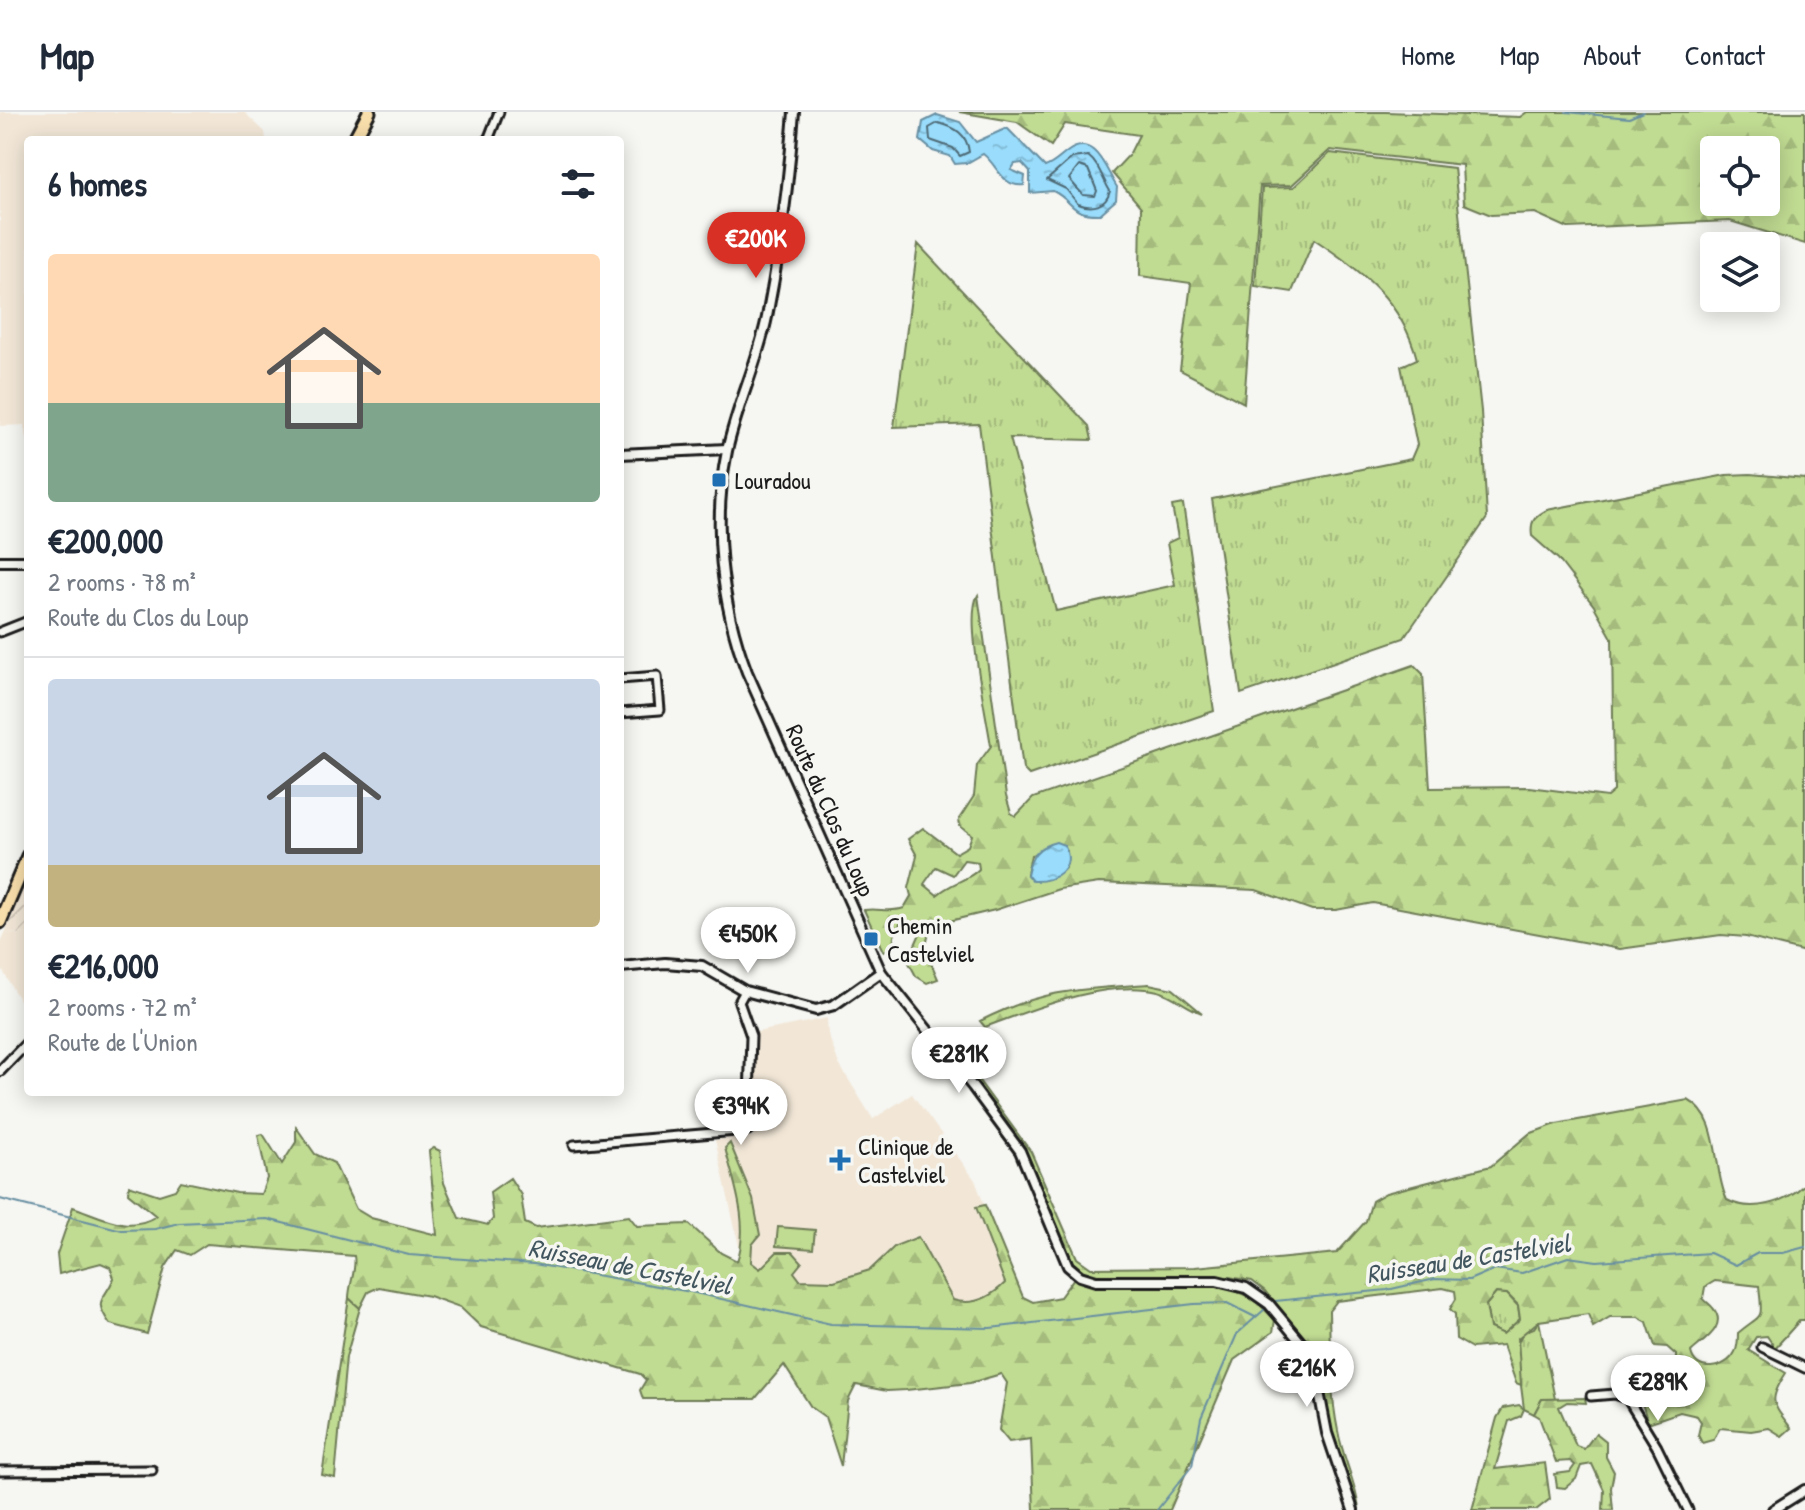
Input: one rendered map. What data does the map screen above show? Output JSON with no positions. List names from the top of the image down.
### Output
{
  "streets": {
    "street": ["Route du Clos du Loup"]
  },
  "water": ["Ruisseau de Castelviel"],
  "places": {
    "transit": ["Louradou", "Chemin Castelviel"],
    "health": ["Clinique de Castelviel"]
  },
  "page": {
    "header": "Map",
    "nav": [
      "Home",
      "Map",
      "About",
      "Contact"
    ],
    "heading": "6 homes",
    "price": [
      "€200K",
      "€450K",
      "€281K",
      "€394K",
      "€216K",
      "€289K"
    ],
    "list": [
      {
        "name": "€200,000",
        "note": "2 rooms · 78 m² · Route du Clos du Loup"
      },
      {
        "name": "€216,000",
        "note": "2 rooms · 72 m² · Route de l'Union"
      }
    ]
  }
}
